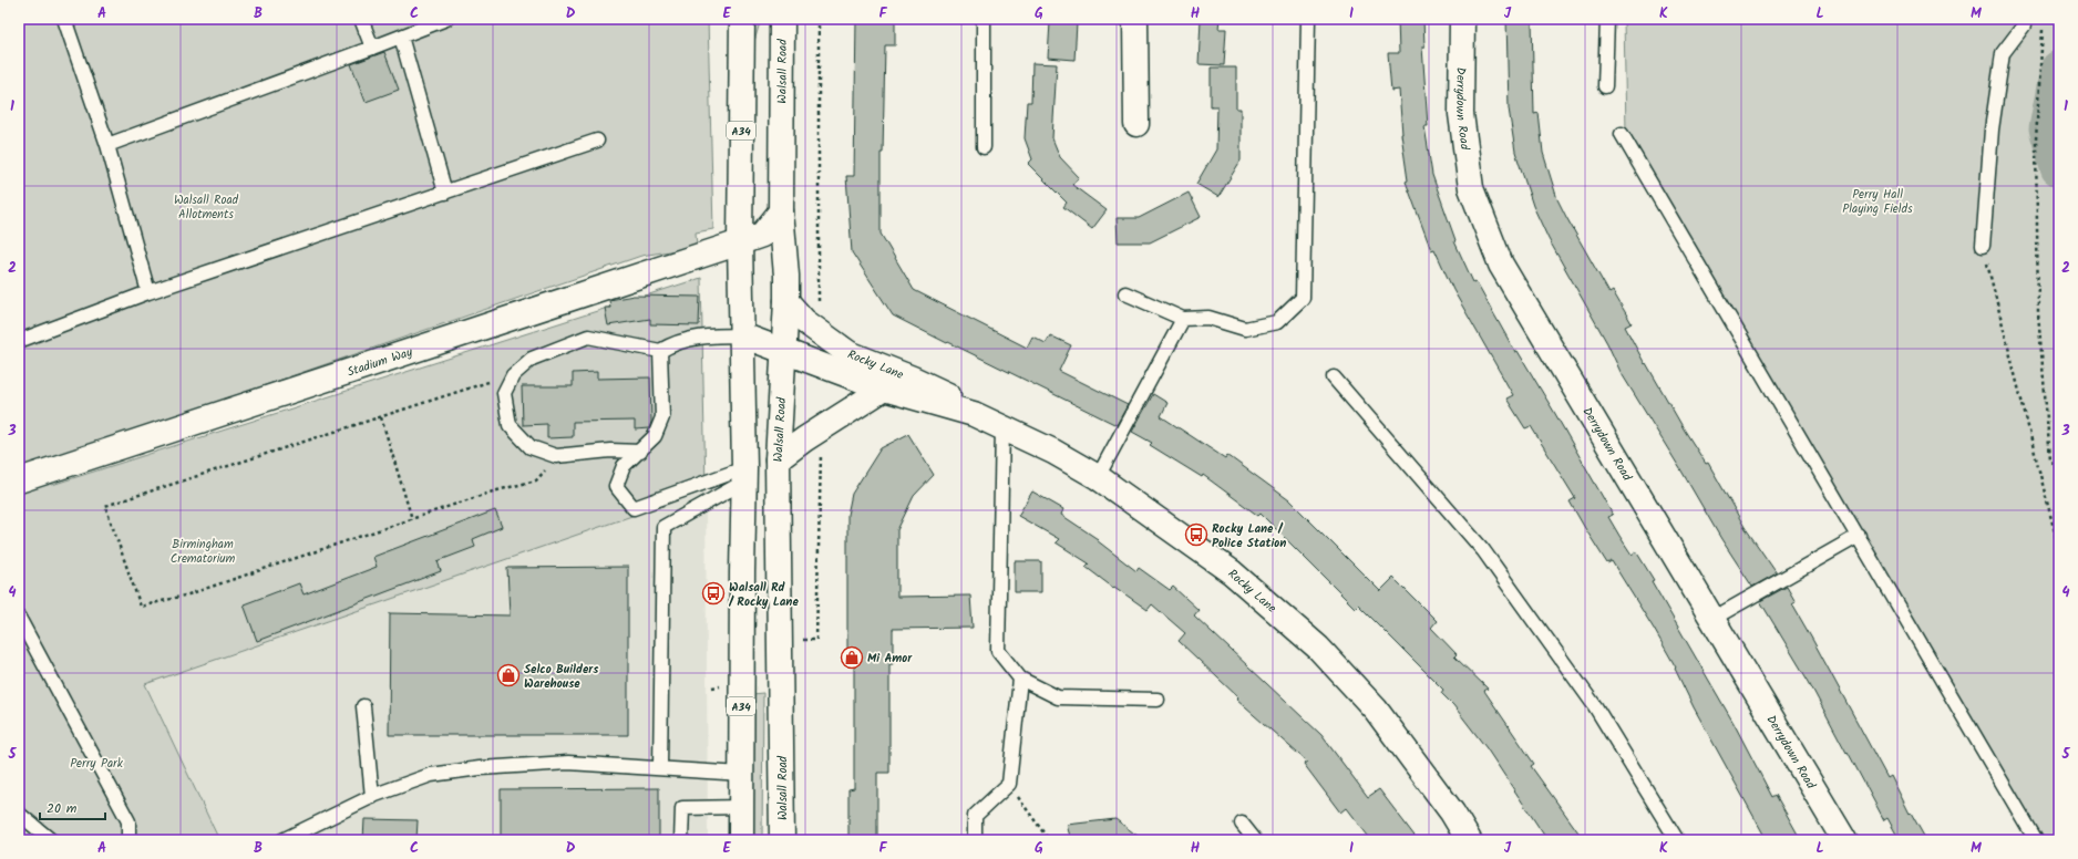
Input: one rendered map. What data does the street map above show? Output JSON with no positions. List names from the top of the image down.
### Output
{
  "streets": {
    "main road": [
      "Walsall Road",
      "Derrydown Road",
      "A34",
      "Stadium Way",
      "Rocky Lane"
    ]
  },
  "crossings": [
    ["Walsall Road", "Stadium Way"],
    ["Walsall Road", "Rocky Lane"],
    ["A34", "Stadium Way"],
    ["A34", "Rocky Lane"]
  ],
  "parks": [
    "Perry Hall Playing Fields",
    "Walsall Road Allotments",
    "Birmingham Crematorium",
    "Perry Park"
  ],
  "places": {
    "bus stop": ["Rocky Lane / Police Station", "Walsall Rd / Rocky Lane"],
    "shop": ["Mi Amor", "Selco Builders Warehouse"]
  },
  "scale_bar": "20 m",
  "grid": {
    "columns": [
      "A",
      "B",
      "C",
      "D",
      "E",
      "F",
      "G",
      "H",
      "I",
      "J",
      "K",
      "L",
      "M"
    ],
    "rows": [
      "1",
      "2",
      "3",
      "4",
      "5"
    ]
  }
}
